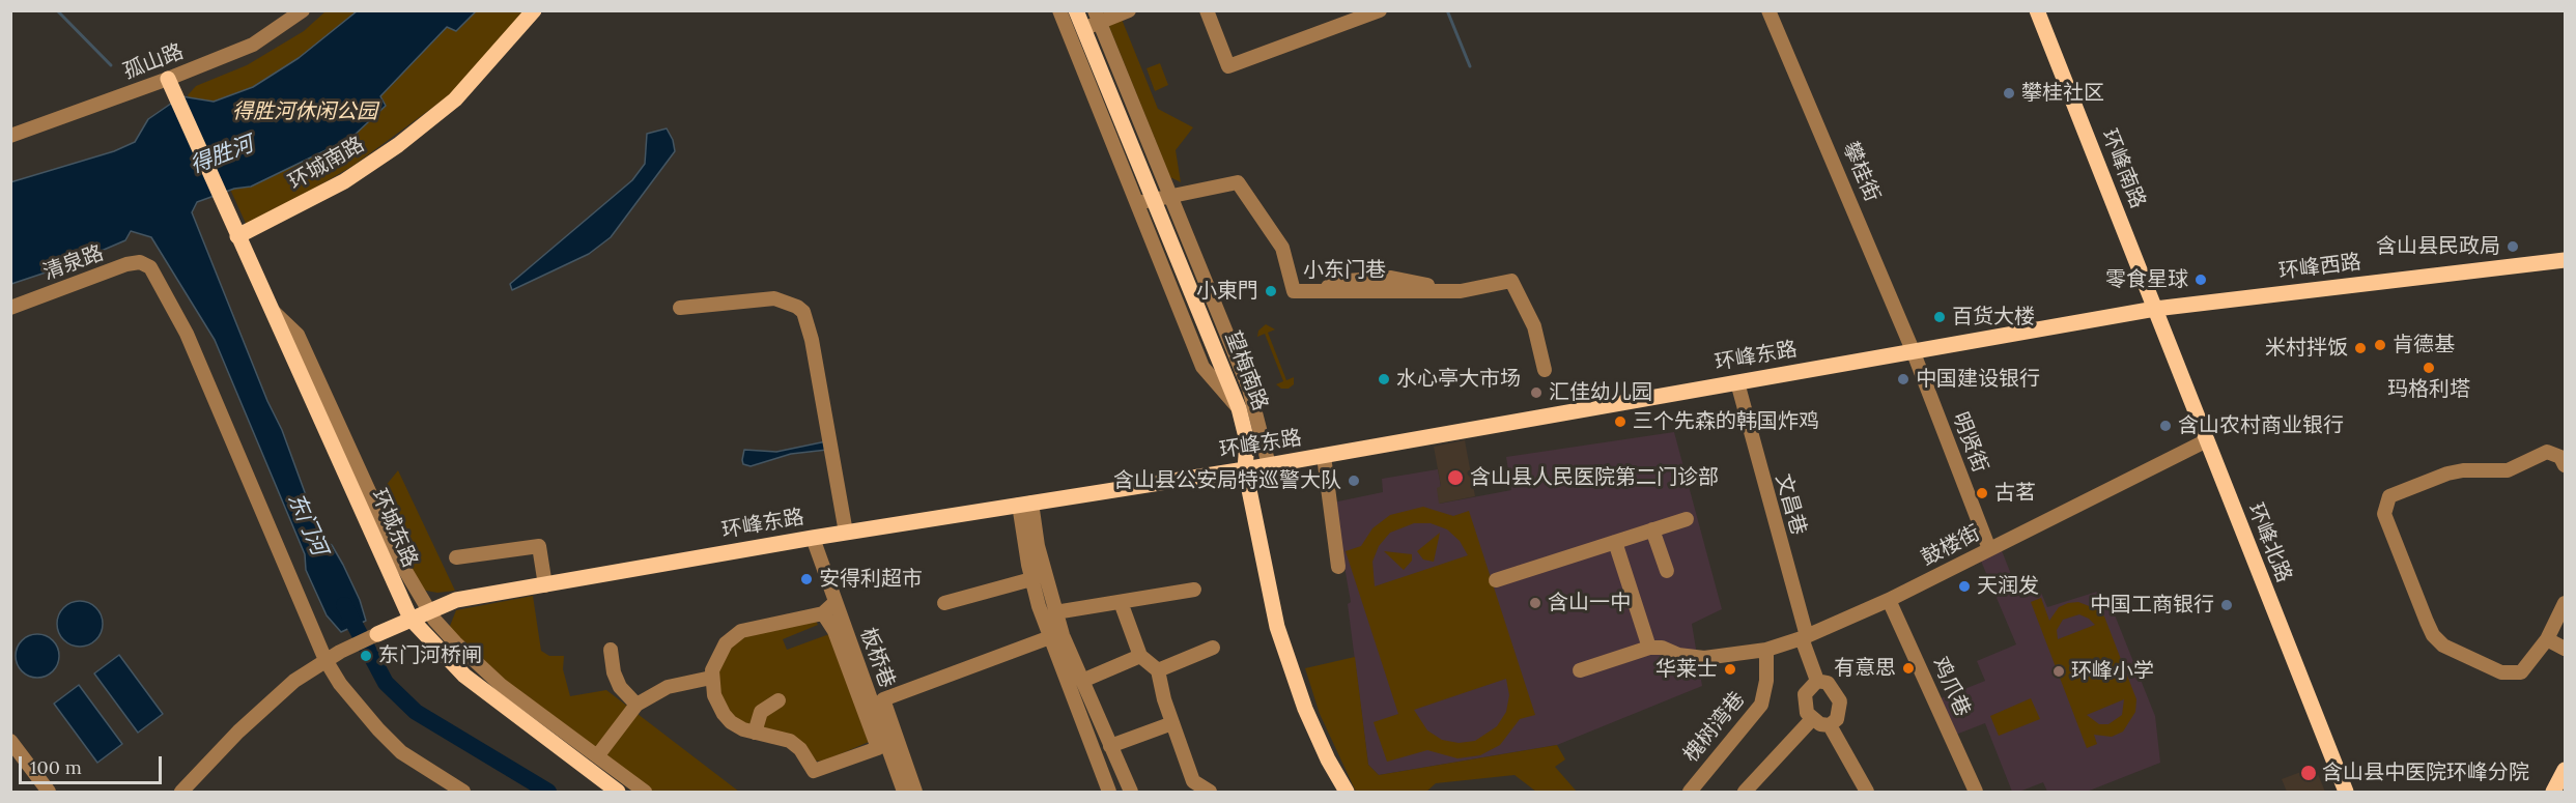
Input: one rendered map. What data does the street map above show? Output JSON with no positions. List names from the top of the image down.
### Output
{
  "streets": {
    "main road": [
      "环城南路",
      "环峰南路",
      "环峰西路",
      "环峰东路",
      "望梅南路",
      "环城东路",
      "环峰北路"
    ],
    "street": [
      "孤山路",
      "攀桂街",
      "清泉路",
      "小东门巷",
      "明贤街",
      "文昌巷",
      "鼓楼街",
      "板桥巷",
      "鸡爪巷",
      "槐树湾巷"
    ]
  },
  "crossings": [
    ["孤山路", "环城东路"],
    ["环城南路", "环城东路"],
    ["环峰南路", "环峰西路"],
    ["环峰南路", "环峰东路"],
    ["环峰南路", "环峰北路"],
    ["攀桂街", "环峰东路"],
    ["攀桂街", "明贤街"],
    ["环峰西路", "环峰东路"],
    ["环峰西路", "环峰北路"],
    ["环峰东路", "望梅南路"],
    ["环峰东路", "明贤街"],
    ["环峰东路", "文昌巷"],
    ["环峰东路", "环城东路"],
    ["环峰东路", "环峰北路"],
    ["环峰东路", "板桥巷"],
    ["明贤街", "鼓楼街"],
    ["文昌巷", "鼓楼街"],
    ["环峰北路", "鼓楼街"],
    ["鼓楼街", "鸡爪巷"],
    ["鼓楼街", "槐树湾巷"]
  ],
  "water": ["得胜河", "东门河"],
  "parks": ["得胜河休闲公园"],
  "places": [
    "攀桂社区",
    "含山县民政局",
    "零食星球",
    "小東門",
    "百货大楼",
    "肯德基",
    "米村拌饭",
    "玛格利塔",
    "水心亭大市场",
    "中国建设银行",
    "汇佳幼儿园",
    "三个先森的韩国炸鸡",
    "含山农村商业银行",
    "含山县人民医院第二门诊部",
    "含山县公安局特巡警大队",
    "古茗",
    "安得利超市",
    "天润发",
    "含山一中",
    "中国工商银行",
    "东门河桥闸",
    "有意思",
    "华莱士",
    "环峰小学",
    "含山县中医院环峰分院"
  ],
  "scale_bar": "100 m"
}
